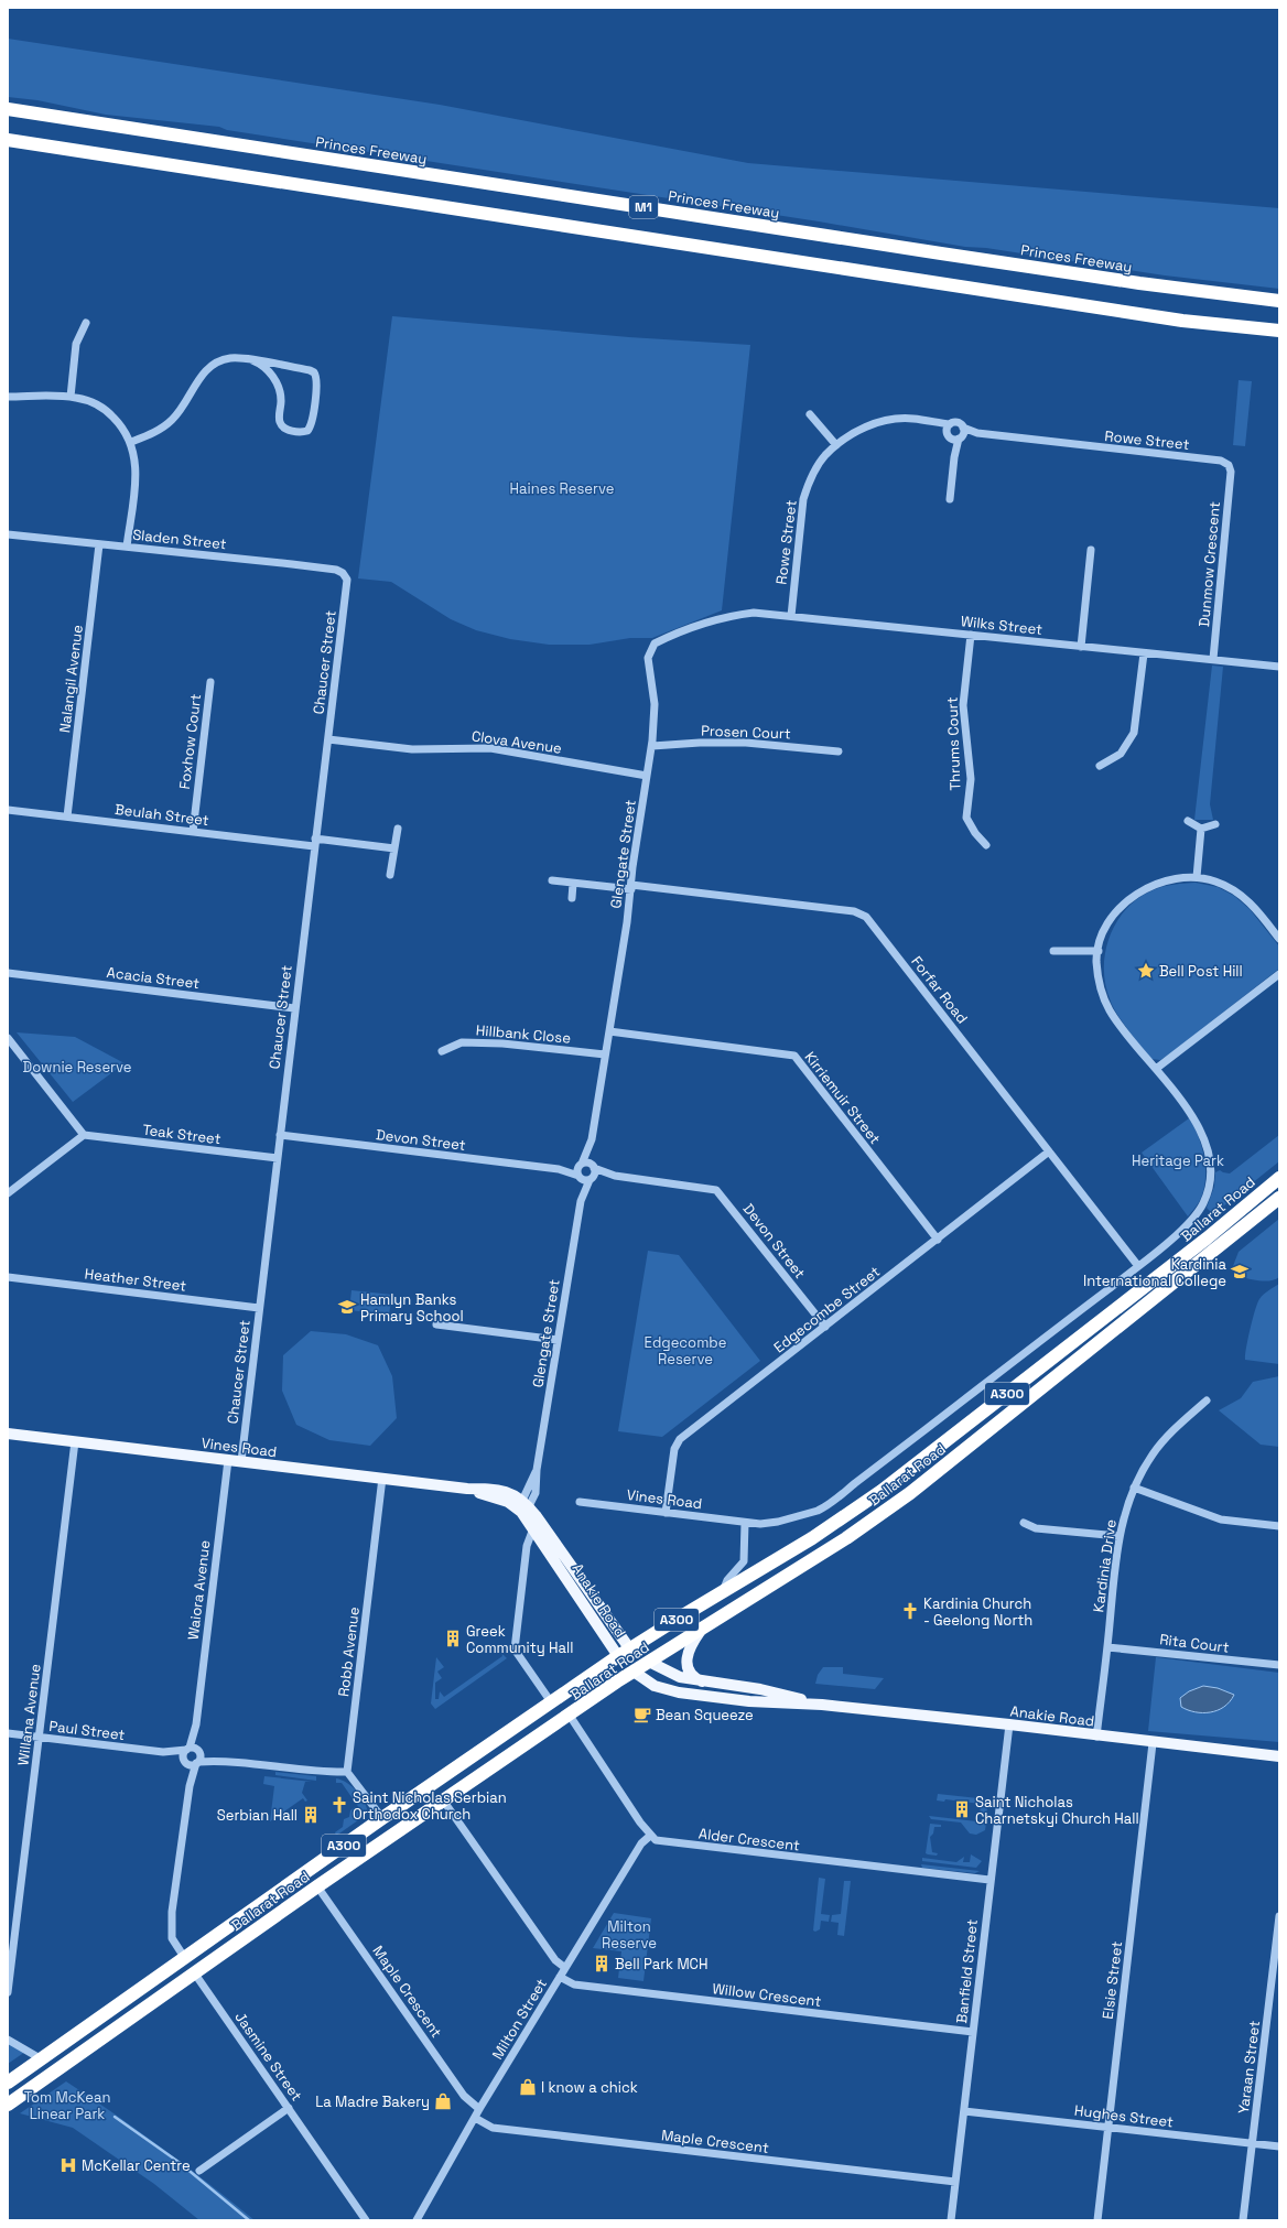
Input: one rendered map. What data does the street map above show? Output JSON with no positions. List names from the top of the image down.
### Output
{
  "streets": {
    "highway": [
      "Princes Freeway",
      "M1",
      "Ballarat Road",
      "A300",
      "Anakie Road"
    ],
    "main road": ["Vines Road"],
    "street": [
      "Rowe Street",
      "Sladen Street",
      "Dunmow Crescent",
      "Wilks Street",
      "Chaucer Street",
      "Nalangil Avenue",
      "Prosen Court",
      "Foxhow Court",
      "Clova Avenue",
      "Thrums Court",
      "Beulah Street",
      "Glengate Street",
      "Acacia Street",
      "Forfar Road",
      "Hillbank Close",
      "Kirriemuir Street",
      "Teak Street",
      "Devon Street",
      "Heather Street",
      "Edgecombe Street",
      "Kardinia Drive",
      "Waiora Avenue",
      "Rita Court",
      "Robb Avenue",
      "Willana Avenue",
      "Paul Street",
      "Alder Crescent",
      "Banfield Street",
      "Elsie Street",
      "Maple Crescent",
      "Willow Crescent",
      "Milton Street",
      "Jasmine Street",
      "Yaraan Street",
      "Hughes Street"
    ]
  },
  "crossings": [
    ["Rowe Street", "Dunmow Crescent"],
    ["Rowe Street", "Wilks Street"],
    ["Sladen Street", "Chaucer Street"],
    ["Sladen Street", "Nalangil Avenue"],
    ["Dunmow Crescent", "Wilks Street"],
    ["Wilks Street", "Thrums Court"],
    ["Wilks Street", "Glengate Street"],
    ["Chaucer Street", "Clova Avenue"],
    ["Chaucer Street", "Beulah Street"],
    ["Chaucer Street", "Acacia Street"],
    ["Chaucer Street", "Teak Street"],
    ["Chaucer Street", "Devon Street"],
    ["Chaucer Street", "Heather Street"],
    ["Chaucer Street", "Vines Road"],
    ["Nalangil Avenue", "Beulah Street"],
    ["Prosen Court", "Glengate Street"],
    ["Foxhow Court", "Beulah Street"],
    ["Clova Avenue", "Glengate Street"],
    ["Glengate Street", "Forfar Road"],
    ["Glengate Street", "Hillbank Close"],
    ["Glengate Street", "Kirriemuir Street"],
    ["Glengate Street", "Devon Street"],
    ["Glengate Street", "Vines Road"],
    ["Glengate Street", "Anakie Road"],
    ["Forfar Road", "Ballarat Road"],
    ["Forfar Road", "Edgecombe Street"],
    ["Kirriemuir Street", "Edgecombe Street"],
    ["Devon Street", "Edgecombe Street"],
    ["Ballarat Road", "Vines Road"],
    ["Ballarat Road", "Anakie Road"],
    ["Ballarat Road", "Maple Crescent"],
    ["Ballarat Road", "Jasmine Street"],
    ["Edgecombe Street", "Vines Road"],
    ["Vines Road", "Waiora Avenue"],
    ["Vines Road", "Anakie Road"],
    ["Vines Road", "Robb Avenue"],
    ["Vines Road", "Willana Avenue"],
    ["Kardinia Drive", "Anakie Road"],
    ["Kardinia Drive", "Rita Court"],
    ["Waiora Avenue", "Paul Street"],
    ["Anakie Road", "Banfield Street"],
    ["Anakie Road", "Elsie Street"],
    ["Robb Avenue", "Paul Street"],
    ["Willana Avenue", "Paul Street"],
    ["Alder Crescent", "Banfield Street"],
    ["Alder Crescent", "Milton Street"],
    ["Banfield Street", "Maple Crescent"],
    ["Banfield Street", "Willow Crescent"],
    ["Banfield Street", "Hughes Street"],
    ["Elsie Street", "Hughes Street"],
    ["Maple Crescent", "Milton Street"],
    ["Willow Crescent", "Milton Street"],
    ["Yaraan Street", "Hughes Street"]
  ],
  "parks": [
    "Haines Reserve",
    "Downie Reserve",
    "Heritage Park",
    "Edgecombe Reserve",
    "Milton Reserve",
    "Tom McKean Linear Park"
  ],
  "places": {
    "place": ["Bell Post Hill"],
    "school or university": ["Kardinia International College", "Hamlyn Banks Primary School"],
    "church": ["Kardinia Church - Geelong North", "Saint Nicholas Serbian Orthodox Church"],
    "building": [
      "Greek Community Hall",
      "Saint Nicholas Charnetskyi Church Hall",
      "Serbian Hall",
      "Bell Park MCH"
    ],
    "cafe": ["Bean Squeeze"],
    "shop": ["I know a chick", "La Madre Bakery"],
    "hospital": ["McKellar Centre"]
  }
}
